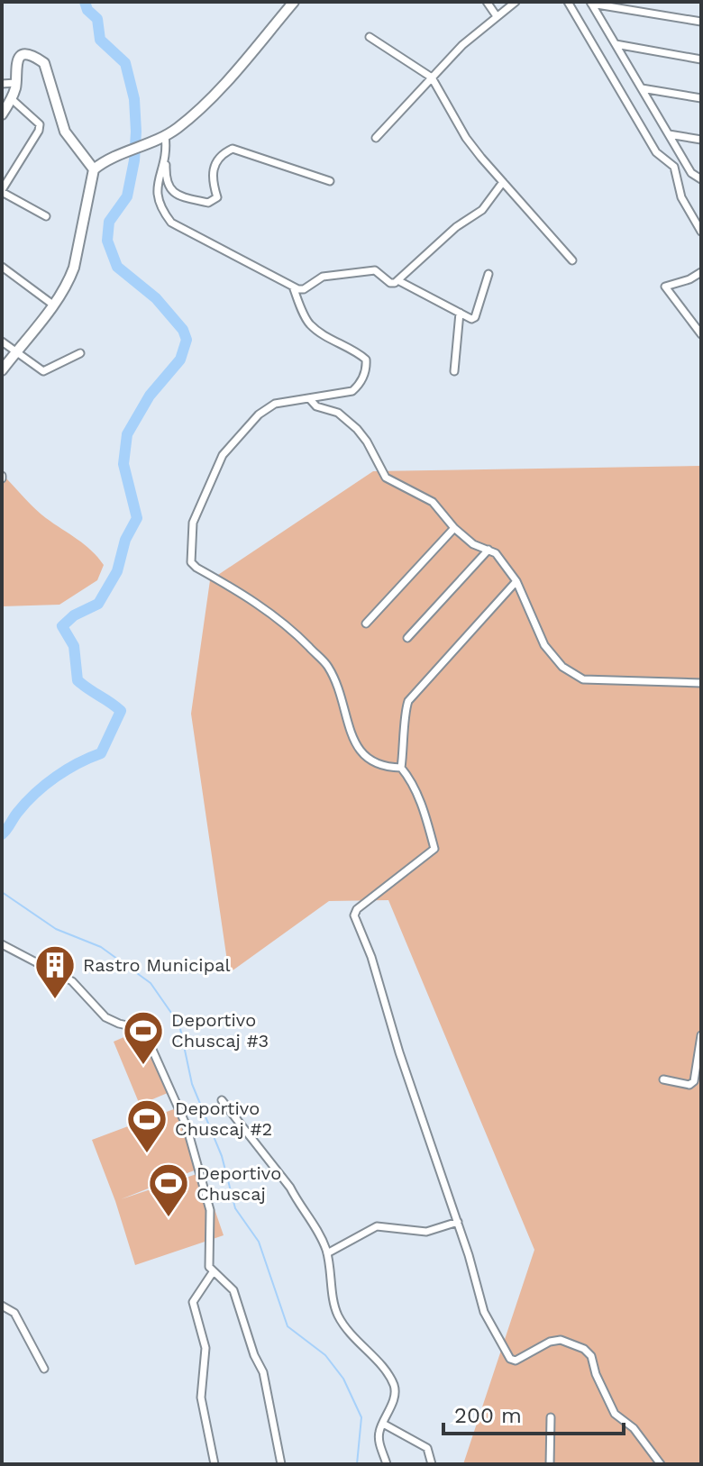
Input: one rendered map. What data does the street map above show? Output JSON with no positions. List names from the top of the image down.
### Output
{
  "places": {
    "building": ["Rastro Municipal"],
    "sports": ["Deportivo Chuscaj #3", "Deportivo Chuscaj #2", "Deportivo Chuscaj"]
  },
  "scale_bar": "200 m"
}
